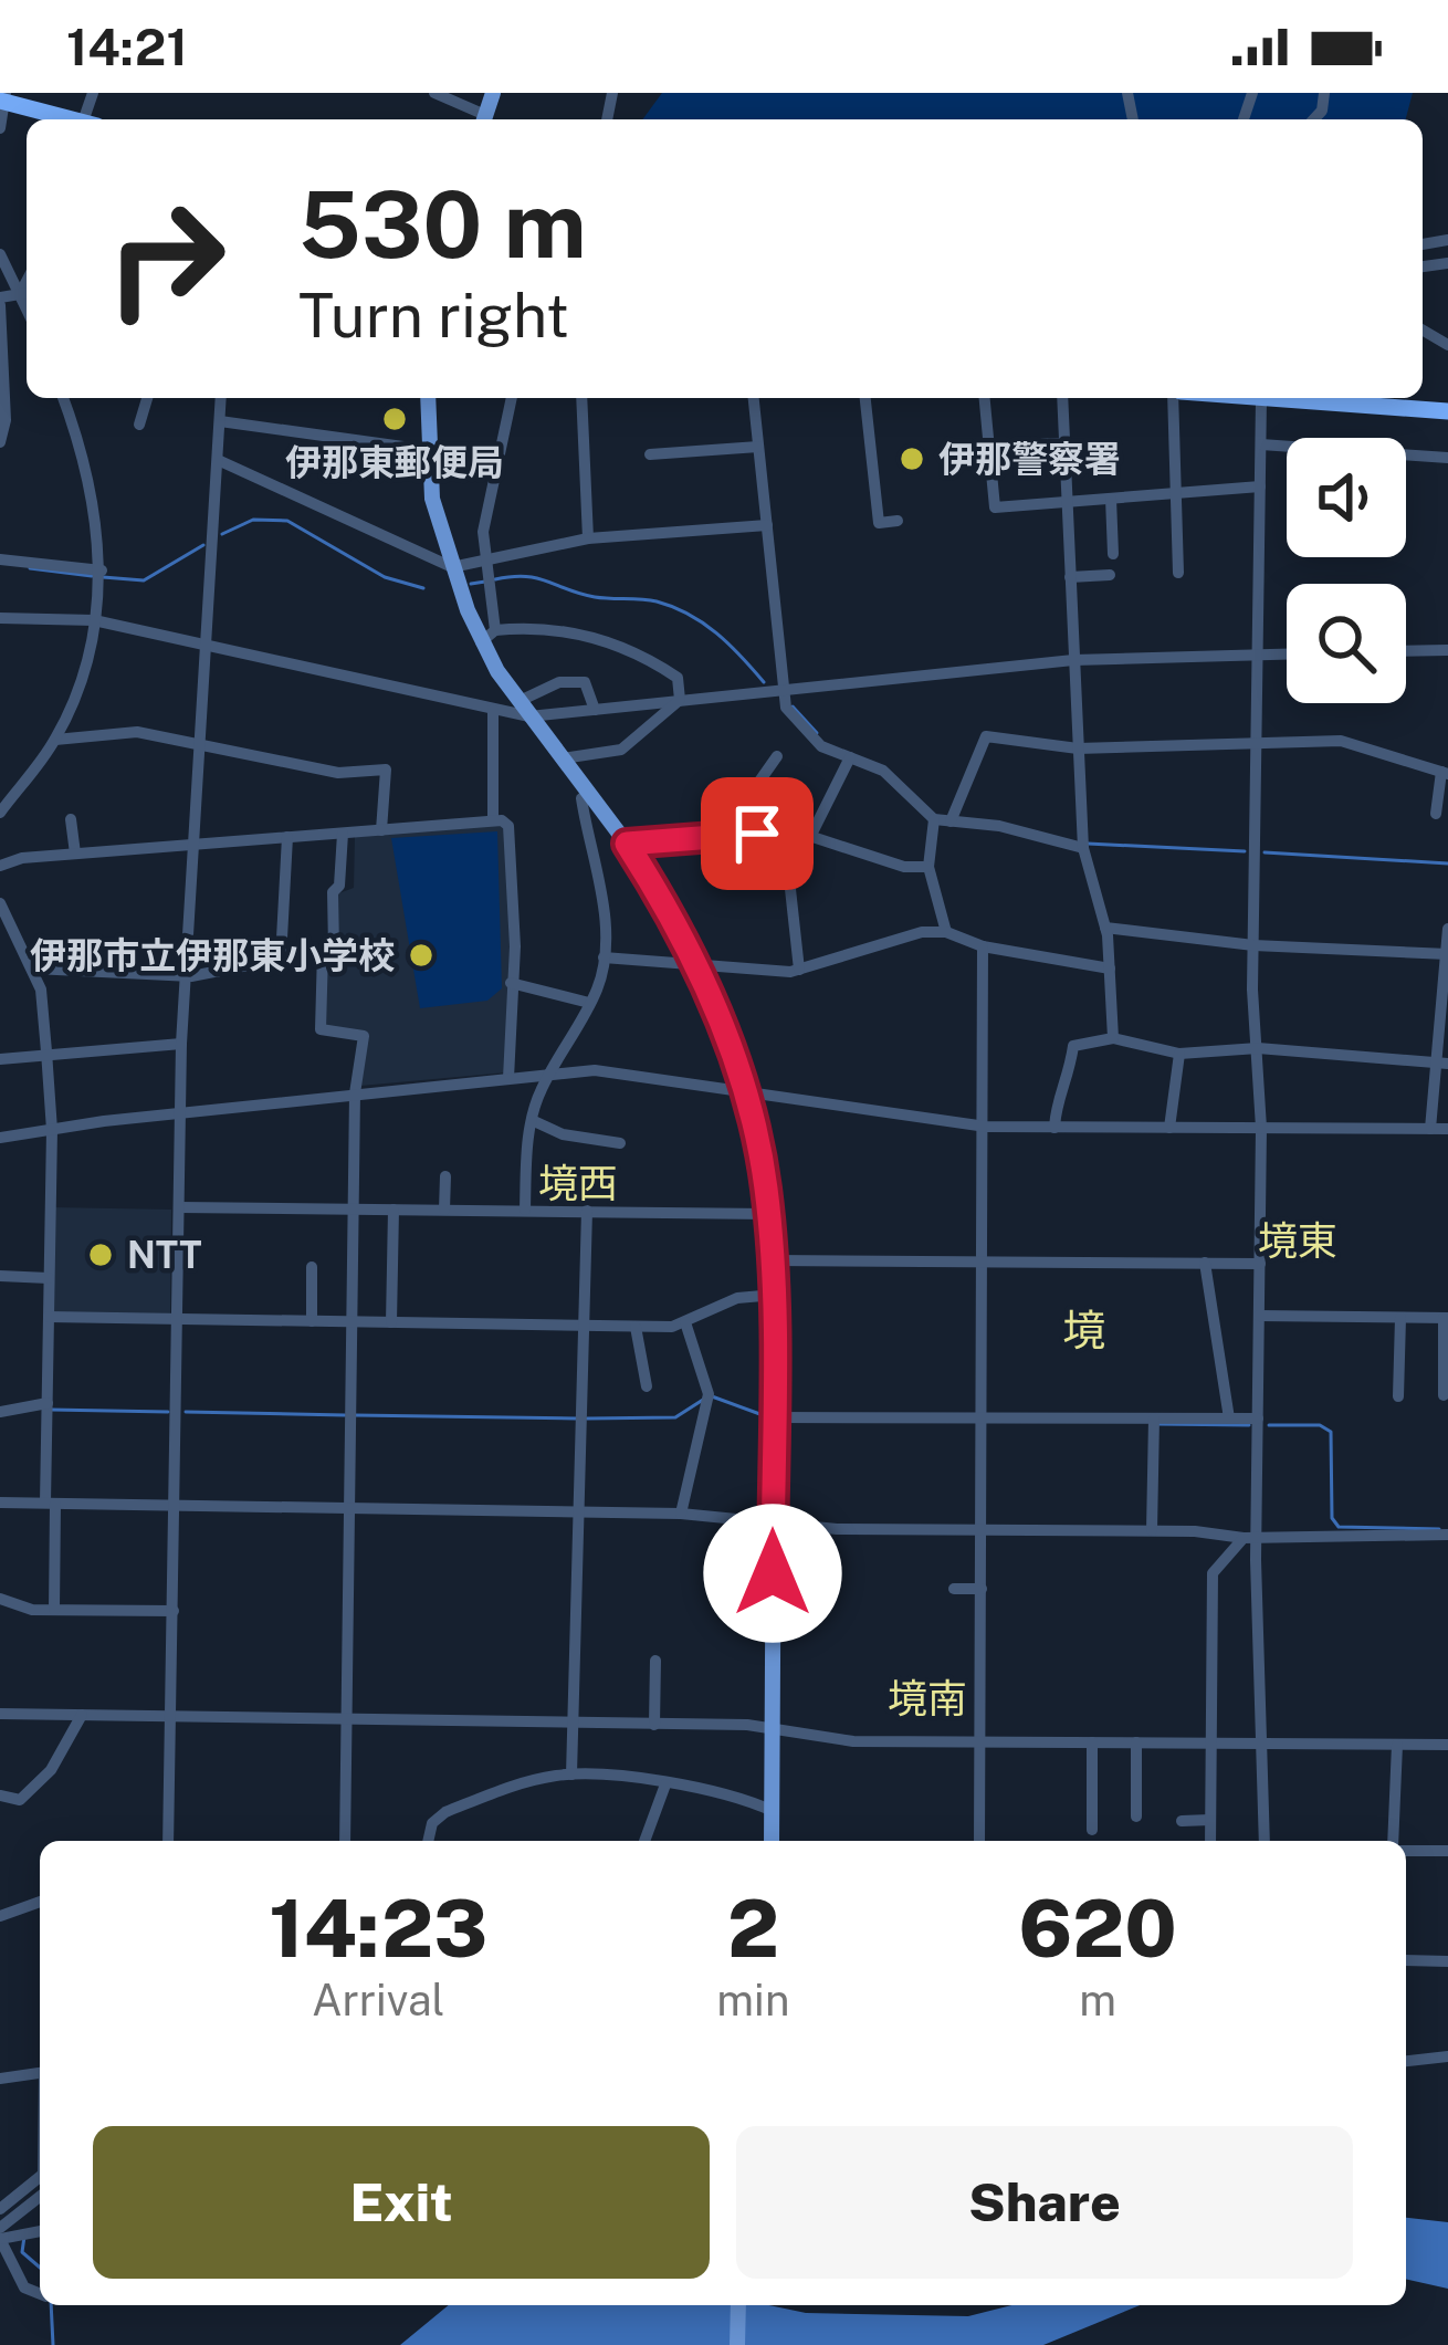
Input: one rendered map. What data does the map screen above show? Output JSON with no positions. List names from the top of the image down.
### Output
{
  "districts": [
    "境西",
    "境東",
    "境",
    "境南"
  ],
  "places": [
    "伊那東郵便局",
    "伊那警察署",
    "伊那市立伊那東小学校",
    "NTT"
  ],
  "page": {
    "status": "14:21",
    "turn": ["530 m", "Turn right"],
    "eta": [
      "14:23",
      "Arrival",
      "2",
      "min",
      "620",
      "m"
    ],
    "buttons": ["Exit", "Share"]
  }
}
